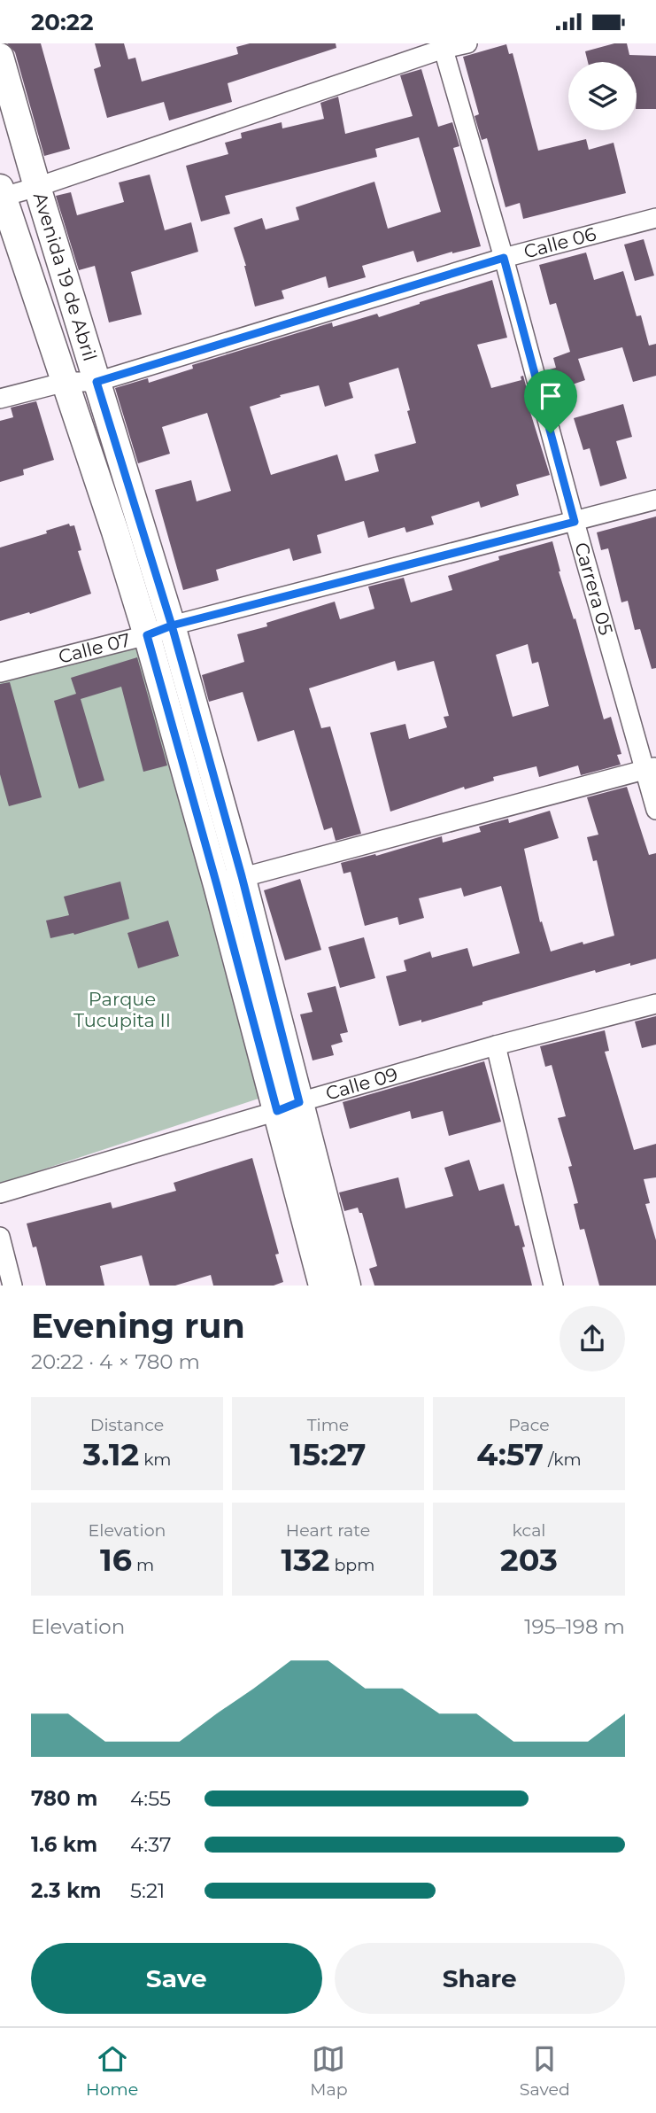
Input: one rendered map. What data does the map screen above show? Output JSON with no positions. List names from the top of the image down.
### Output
{
  "streets": {
    "street": [
      "Calle 06",
      "Avenida 19 de Abril",
      "Carrera 05",
      "Calle 07",
      "Calle 09"
    ]
  },
  "crossings": [
    ["Calle 06", "Avenida 19 de Abril"],
    ["Calle 06", "Carrera 05"],
    ["Avenida 19 de Abril", "Calle 07"],
    ["Avenida 19 de Abril", "Calle 09"],
    ["Carrera 05", "Calle 07"]
  ],
  "parks": ["Parque Tucupita II"],
  "page": {
    "status": "20:22",
    "heading": ["Evening run", "20:22 · 4 × 780 m"],
    "stats": [
      ["Distance", "3.12 km"],
      ["Time", "15:27"],
      ["Pace", "4:57 /km"],
      ["Elevation", "16 m"],
      ["Heart rate", "132 bpm"],
      ["kcal", "203"]
    ],
    "chart": ["Elevation", "195–198 m"],
    "list": [
      {
        "name": "780 m",
        "note": "4:55"
      },
      {
        "name": "1.6 km",
        "note": "4:37"
      },
      {
        "name": "2.3 km",
        "note": "5:21"
      }
    ],
    "buttons": ["Save", "Share"],
    "tabs": ["Home", "Map", "Saved"]
  }
}
